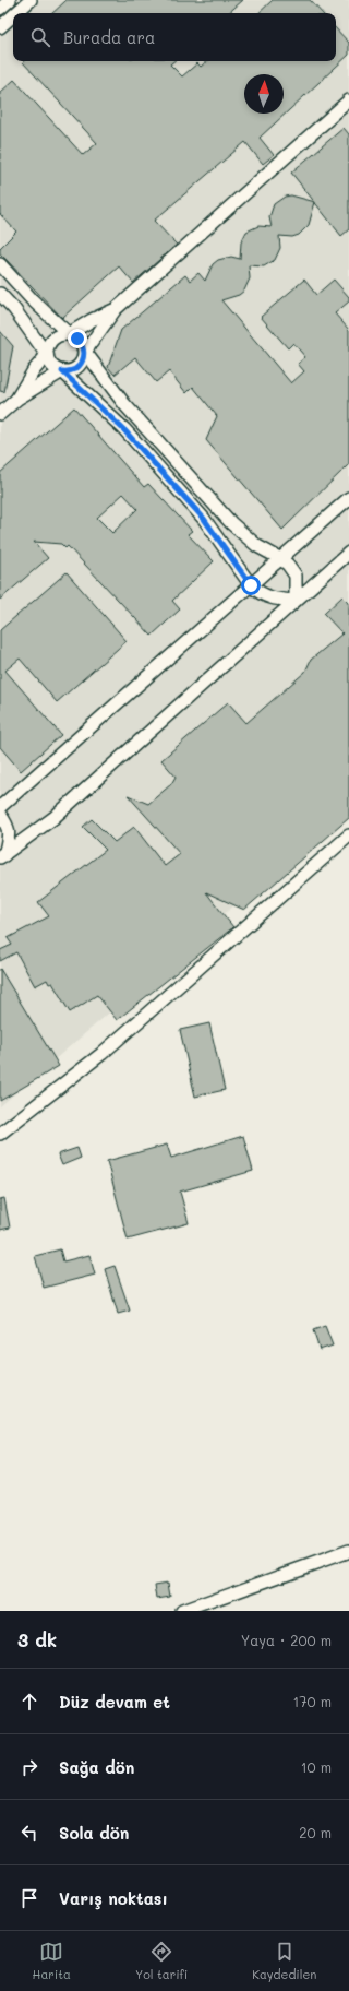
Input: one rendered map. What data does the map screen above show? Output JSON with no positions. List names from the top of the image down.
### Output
{
  "north": "top",
  "page": {
    "search": "Burada ara",
    "heading": ["3 dk", "Yaya · 200 m"],
    "list": [
      ["Düz devam et", "170 m"],
      ["Sağa dön", "10 m"],
      ["Sola dön", "20 m"],
      "Varış noktası"
    ],
    "nav": ["Harita", "Yol tarifi", "Kaydedilen"]
  }
}
